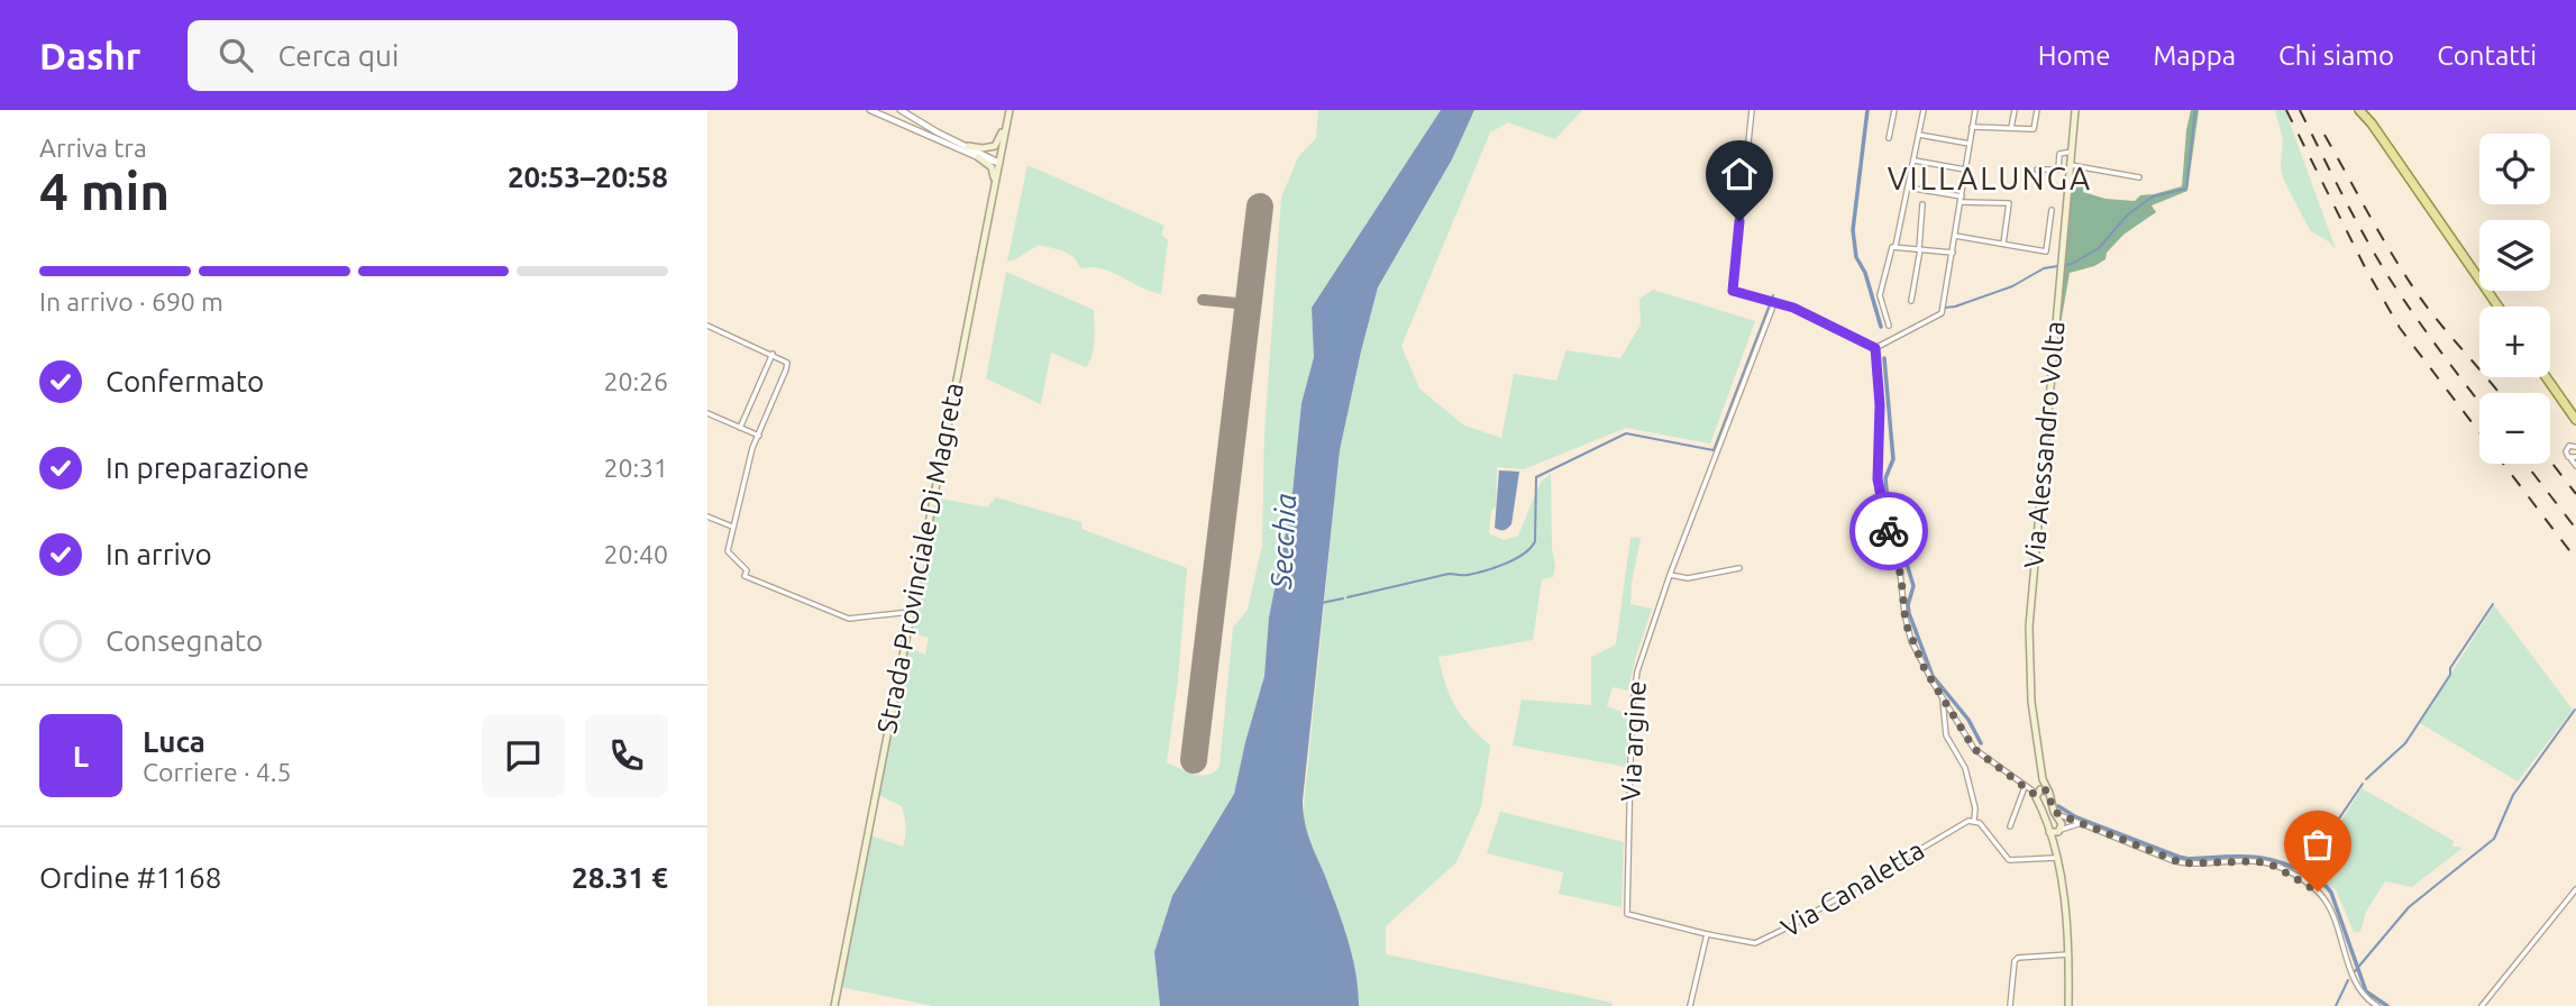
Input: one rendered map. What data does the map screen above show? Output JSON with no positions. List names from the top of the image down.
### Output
{
  "streets": {
    "main road": ["Via Alessandro Volta", "Strada Provinciale Di Magreta"],
    "street": ["Via argine", "Via Canaletta"]
  },
  "crossings": [
    ["Via argine", "Via Canaletta"]
  ],
  "districts": ["VILLALUNGA"],
  "water": ["Secchia"],
  "page": {
    "header": "Dashr",
    "search": "Cerca qui",
    "nav": [
      "Home",
      "Mappa",
      "Chi siamo",
      "Contatti"
    ],
    "heading": ["4 min", "Arriva tra", "20:53–20:58"],
    "panel": [
      "Luca",
      "Corriere · 4.5",
      "Ordine #1168",
      "28.31 €"
    ],
    "map_buttons": ["+", "−"],
    "bar": "In arrivo · 690 m",
    "list": [
      ["Confermato", "20:26"],
      ["In preparazione", "20:31"],
      ["In arrivo", "20:40"],
      "Consegnato"
    ],
    "round": "L"
  }
}
